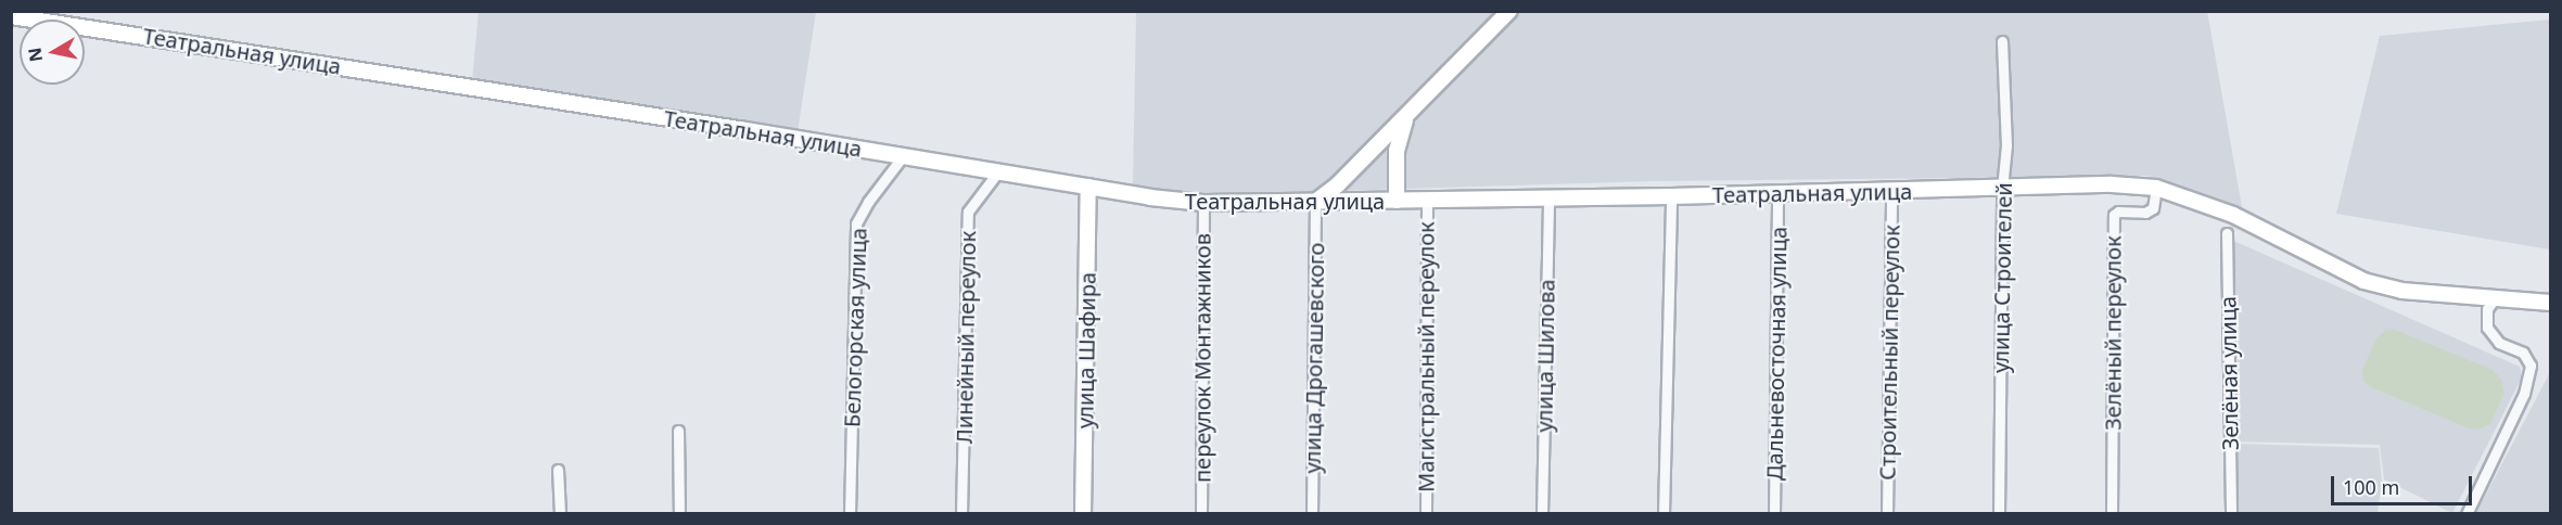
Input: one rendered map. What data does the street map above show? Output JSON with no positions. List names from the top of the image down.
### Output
{
  "streets": {
    "main road": ["Театральная улица", "улица Шафира"],
    "street": [
      "улица Строителей",
      "Белогорская улица",
      "Зелёный переулок",
      "Линейный переулок",
      "Строительный переулок",
      "Дальневосточная улица",
      "улица Шилова",
      "Магистральный переулок",
      "переулок Монтажников",
      "улица Дрогашевского",
      "Зелёная улица"
    ]
  },
  "crossings": [
    ["Театральная улица", "улица Строителей"],
    ["Театральная улица", "Белогорская улица"],
    ["Театральная улица", "Зелёный переулок"],
    ["Театральная улица", "Линейный переулок"],
    ["Театральная улица", "улица Шафира"],
    ["Театральная улица", "Строительный переулок"],
    ["Театральная улица", "Дальневосточная улица"],
    ["Театральная улица", "улица Шилова"],
    ["Театральная улица", "Магистральный переулок"],
    ["Театральная улица", "переулок Монтажников"],
    ["Театральная улица", "улица Дрогашевского"]
  ],
  "scale_bar": "100 m",
  "north": "left"
}
